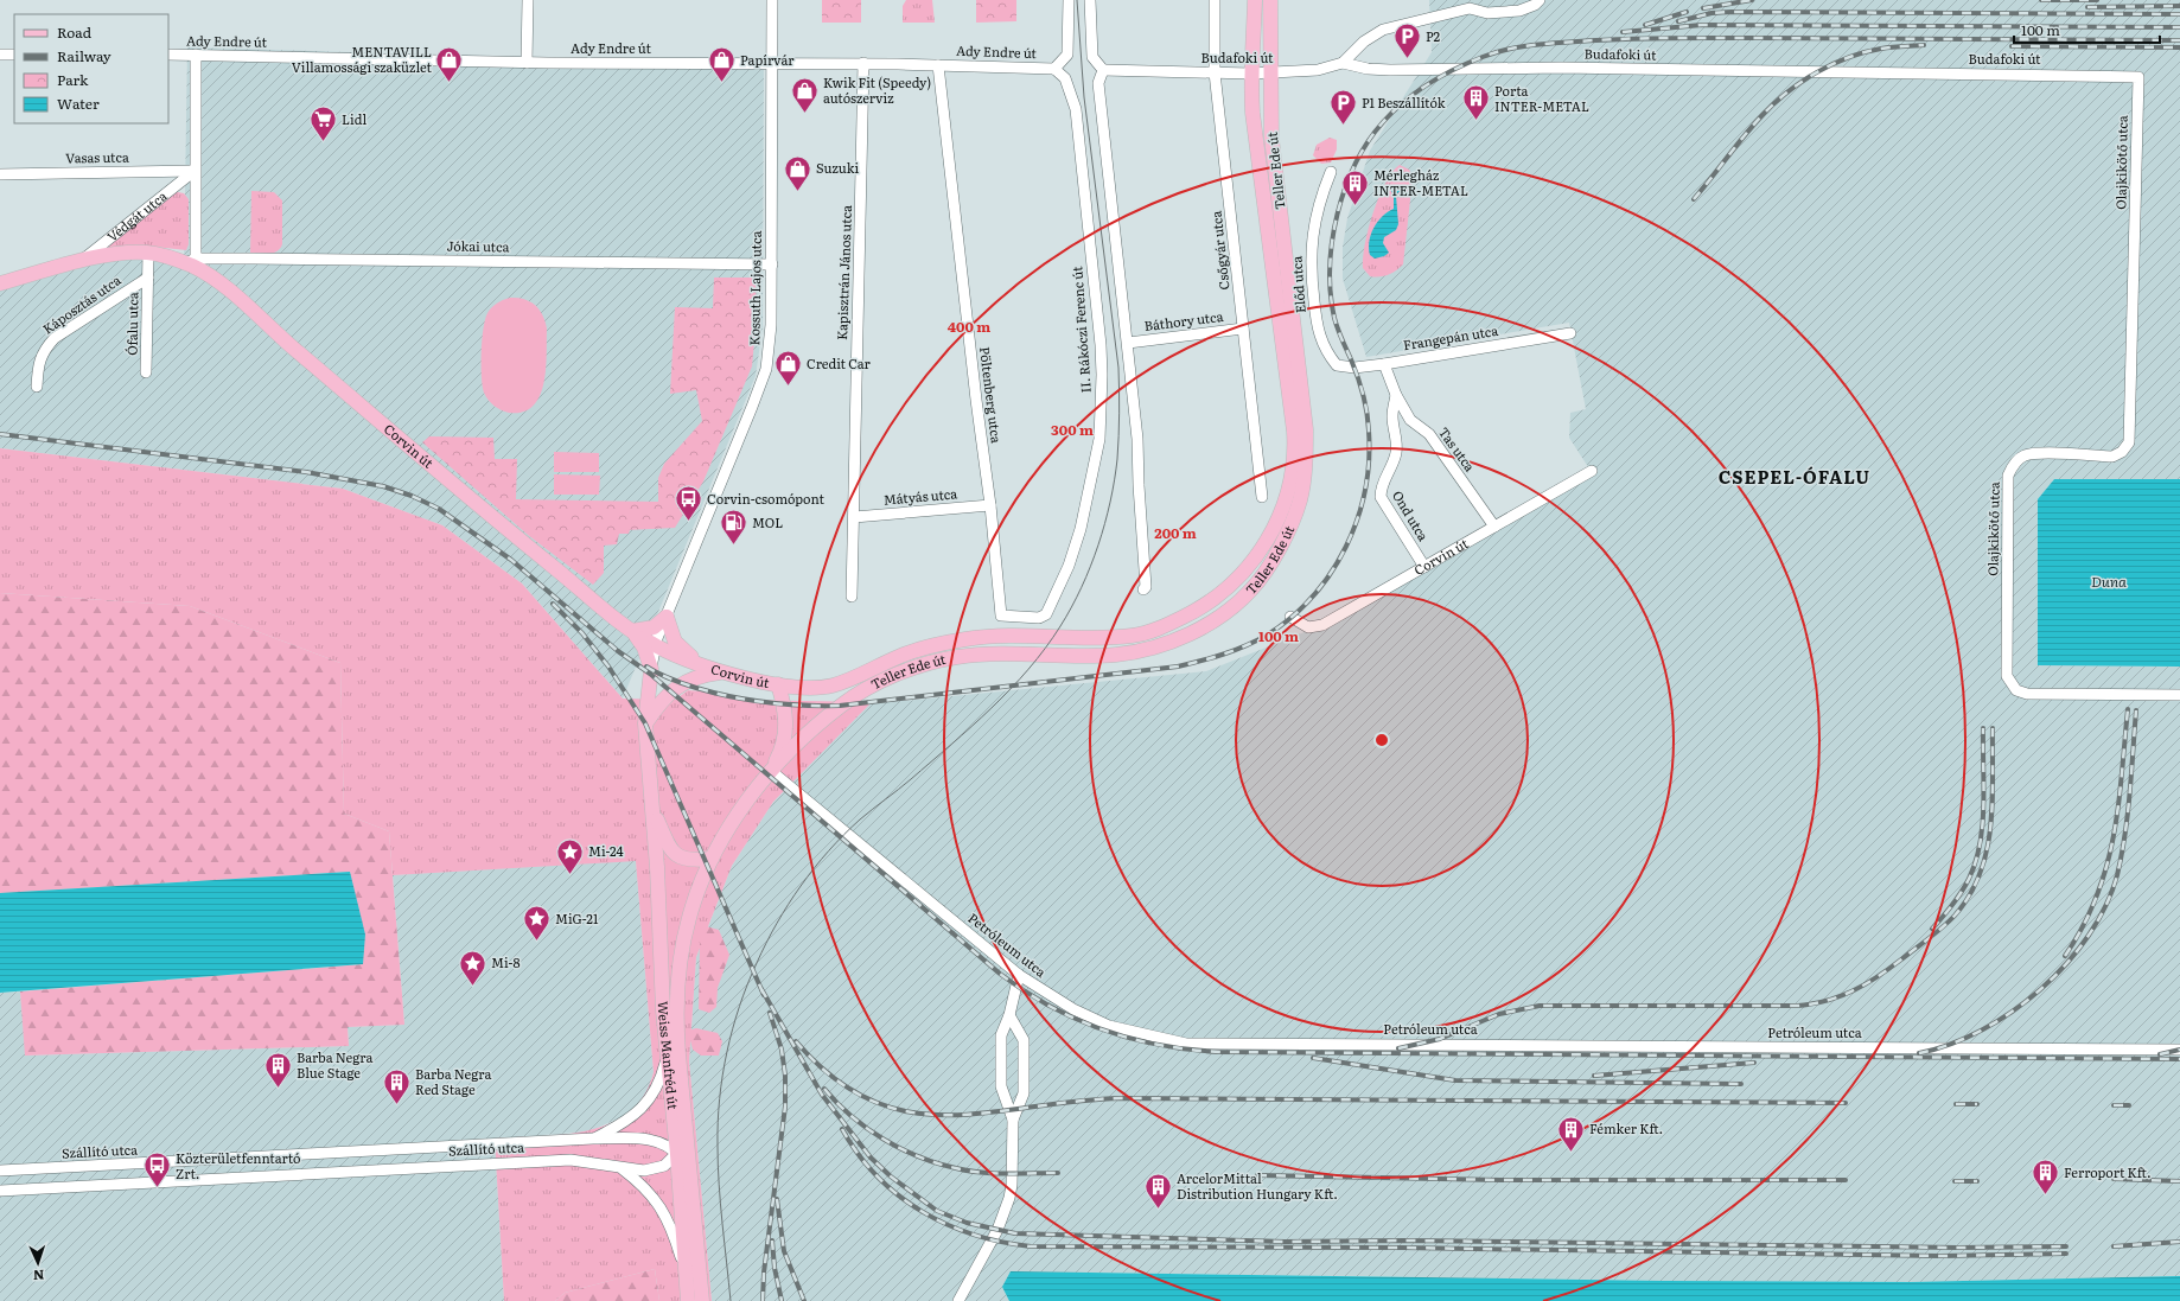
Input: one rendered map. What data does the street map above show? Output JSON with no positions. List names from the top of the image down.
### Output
{
  "streets": {
    "main road": [
      "Teller Ede út",
      "Védgát utca",
      "Corvin út",
      "Weiss Manfréd út"
    ],
    "street": [
      "Ady Endre út",
      "Budafoki út",
      "Vasas utca",
      "Olajkikötő utca",
      "Jókai utca",
      "Csőgyár utca",
      "Kapisztrán János utca",
      "Előd utca",
      "Kossuth Lajos utca",
      "Káposztás utca",
      "Báthory utca",
      "Ófalu utca",
      "II. Rákóczi Ferenc út",
      "Frangepán utca",
      "Pöltenberg utca",
      "Tas utca",
      "Mátyás utca",
      "Ond utca",
      "Petróleum utca",
      "Szállító utca"
    ]
  },
  "crossings": [
    ["Ady Endre út", "Kapisztrán János utca"],
    ["Ady Endre út", "Kossuth Lajos utca"],
    ["Ady Endre út", "II. Rákóczi Ferenc út"],
    ["Ady Endre út", "Pöltenberg utca"],
    ["Budafoki út", "Olajkikötő utca"],
    ["Budafoki út", "Teller Ede út"],
    ["Budafoki út", "Csőgyár utca"],
    ["Vasas utca", "Védgát utca"],
    ["Teller Ede út", "Corvin út"],
    ["Teller Ede út", "Petróleum utca"],
    ["Teller Ede út", "Weiss Manfréd út"],
    ["Védgát utca", "Jókai utca"],
    ["Védgát utca", "Corvin út"],
    ["Jókai utca", "Kossuth Lajos utca"],
    ["Jókai utca", "Corvin út"],
    ["Csőgyár utca", "Báthory utca"],
    ["Kapisztrán János utca", "Mátyás utca"],
    ["Előd utca", "Frangepán utca"],
    ["Kossuth Lajos utca", "Corvin út"],
    ["Kossuth Lajos utca", "Weiss Manfréd út"],
    ["Káposztás utca", "Ófalu utca"],
    ["II. Rákóczi Ferenc út", "Pöltenberg utca"],
    ["Frangepán utca", "Tas utca"],
    ["Pöltenberg utca", "Mátyás utca"],
    ["Corvin út", "Tas utca"],
    ["Corvin út", "Ond utca"],
    ["Tas utca", "Ond utca"],
    ["Petróleum utca", "Weiss Manfréd út"],
    ["Weiss Manfréd út", "Szállító utca"]
  ],
  "districts": ["CSEPEL-ÓFALU"],
  "water": ["Duna"],
  "places": {
    "parking": ["P2", "P1 Beszállítók"],
    "shop": [
      "MENTAVILL Villamossági szaküzlet",
      "Papírvár",
      "Kwik Fit (Speedy) autószerviz",
      "Suzuki",
      "Credit Car"
    ],
    "building": [
      "Porta INTER-METAL",
      "Mérlegház INTER-METAL",
      "Barba Negra Blue Stage",
      "Barba Negra Red Stage",
      "Fémker Kft.",
      "Ferroport Kft.",
      "ArcelorMittal Distribution Hungary Kft."
    ],
    "supermarket": ["Lidl"],
    "bus stop": ["Corvin-csomópont", "Közterületfenntartó Zrt."],
    "fuel station": ["MOL"],
    "place": ["Mi-24", "MiG-21", "Mi-8"]
  },
  "legend": [
    "Road",
    "Railway",
    "Park",
    "Water"
  ],
  "scale_bar": "100 m",
  "north": "bottom",
  "rings": [
    "400 m",
    "300 m",
    "200 m",
    "100 m"
  ]
}
